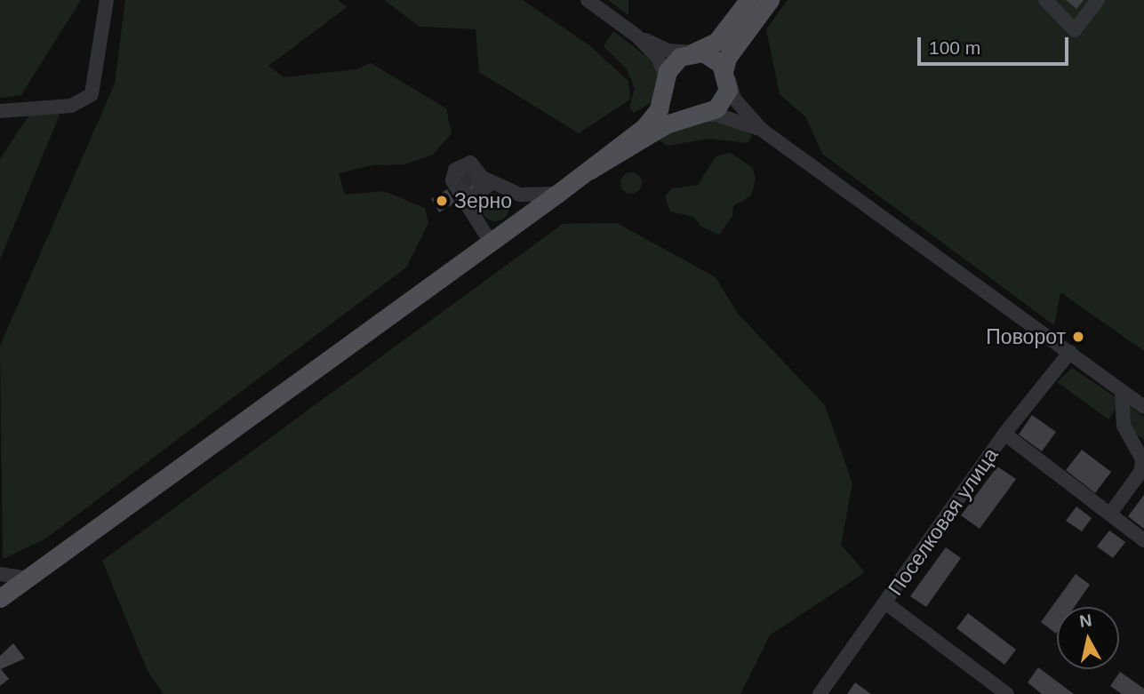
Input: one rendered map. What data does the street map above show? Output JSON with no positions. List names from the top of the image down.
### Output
{
  "streets": {
    "street": ["Поселковая улица"]
  },
  "places": ["Зерно", "Поворот"],
  "scale_bar": "100 m",
  "north": "top"
}
